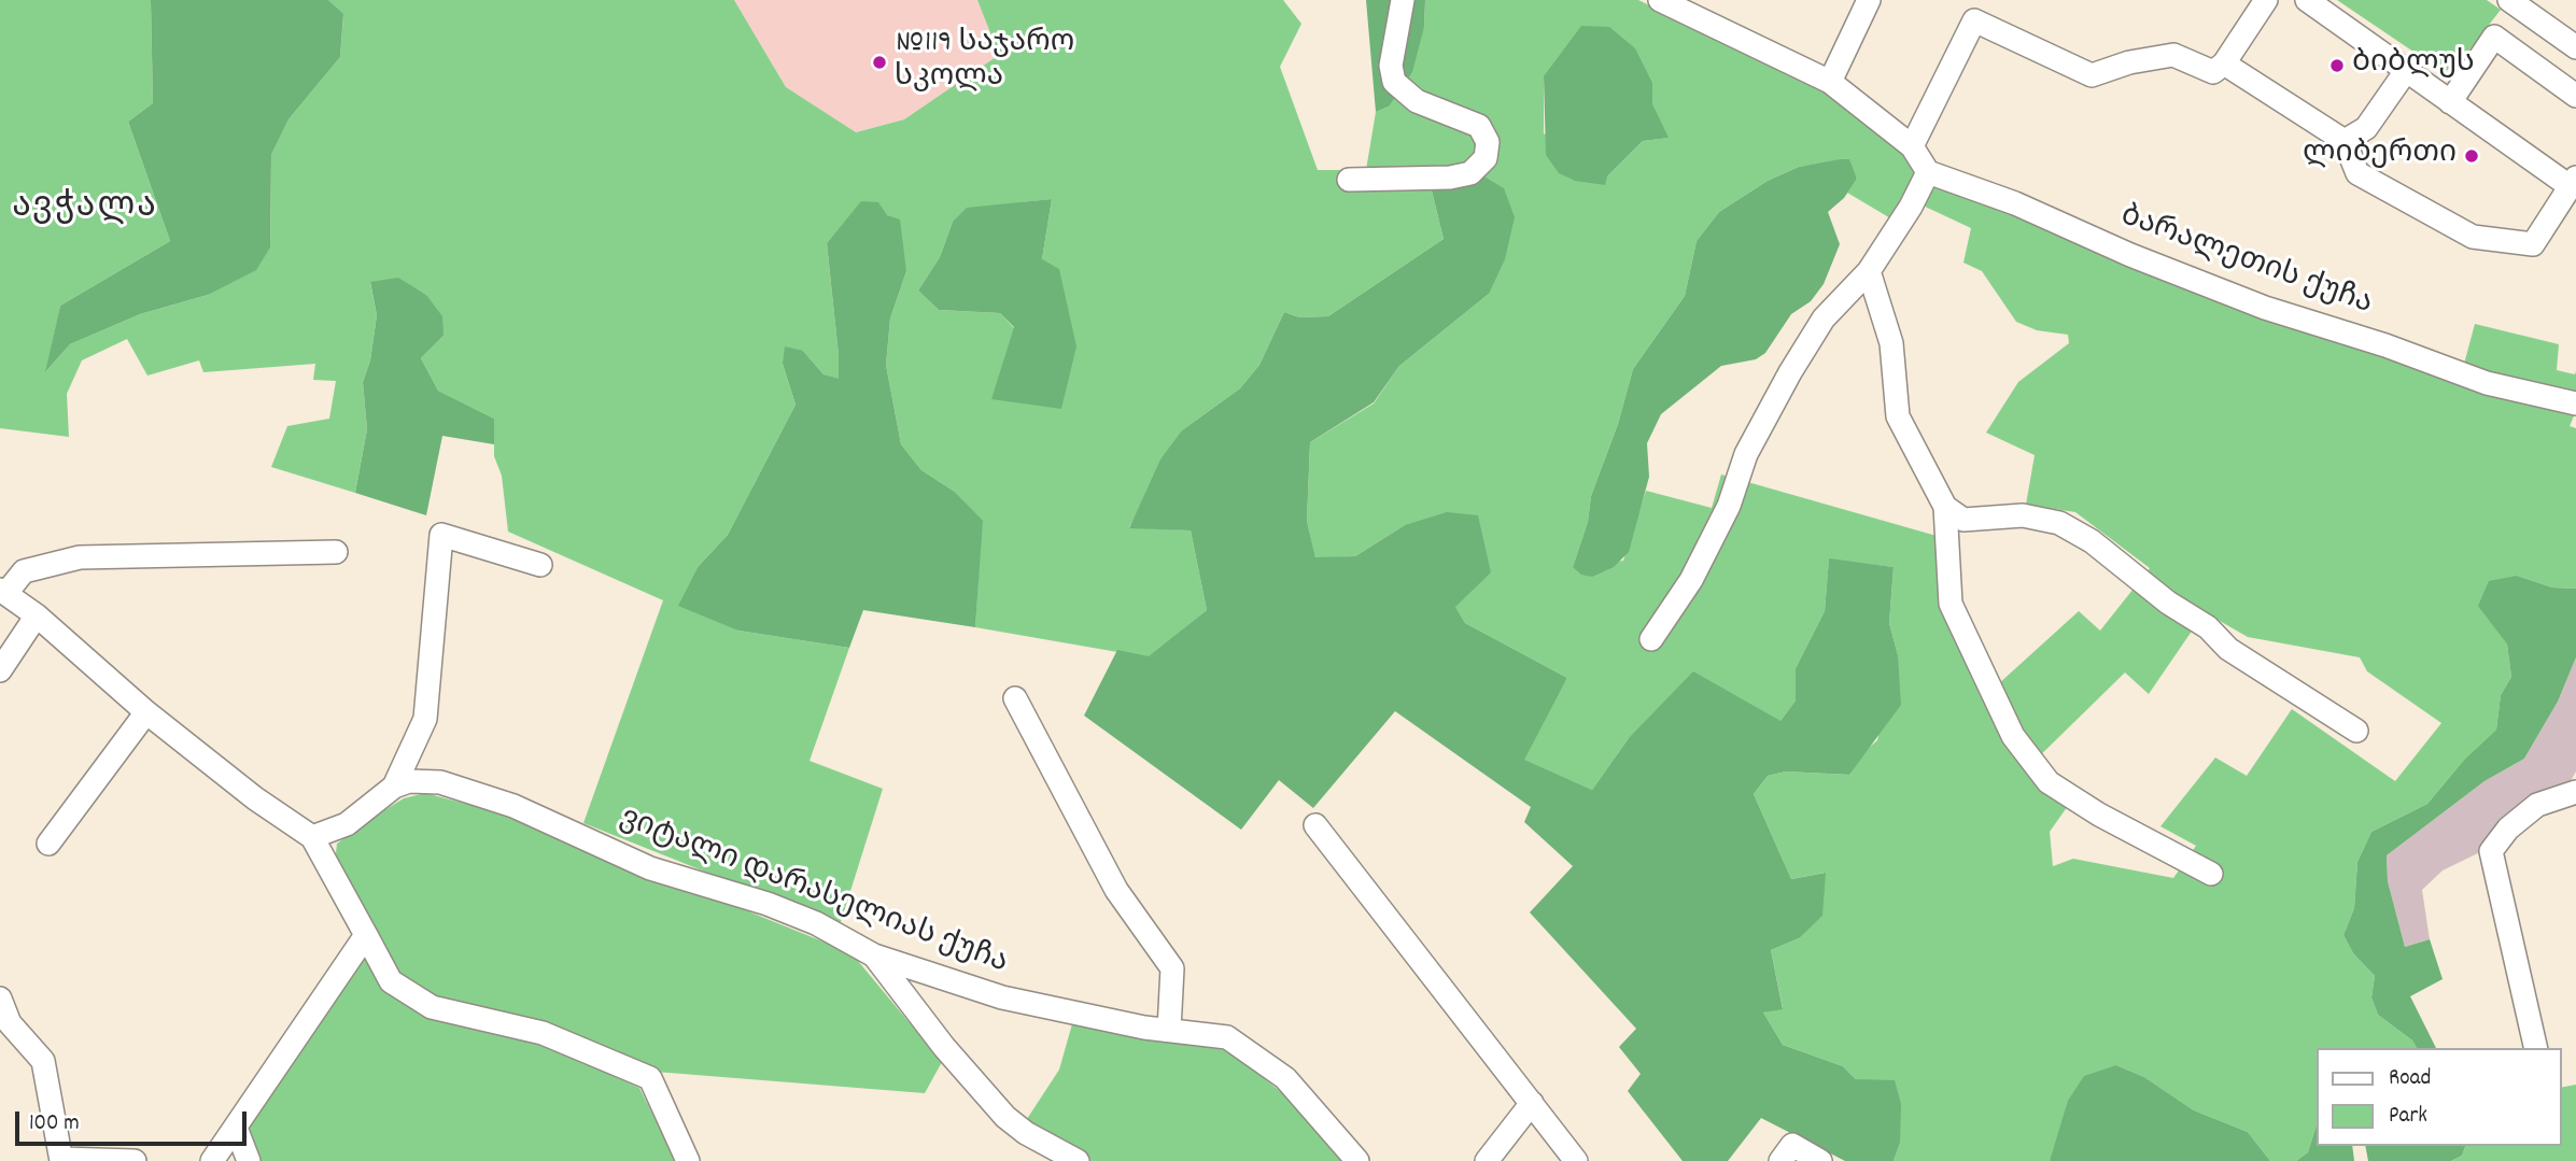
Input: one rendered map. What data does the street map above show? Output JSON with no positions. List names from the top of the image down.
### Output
{
  "streets": {
    "street": ["ბარალეთის ქუჩა", "ვიტალი დარასელიას ქუჩა"]
  },
  "districts": ["ავჭალა"],
  "places": ["№119 საჯარო სკოლა", "ბიბლუს", "ლიბერთი"],
  "legend": ["Road", "Park"],
  "scale_bar": "100 m"
}
